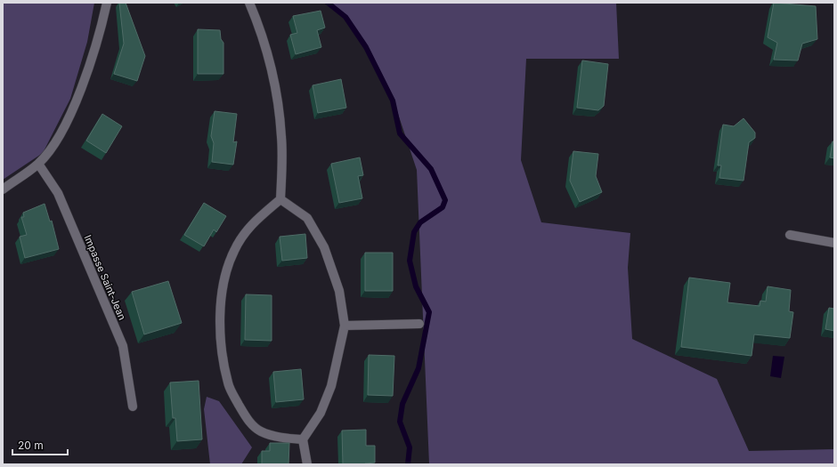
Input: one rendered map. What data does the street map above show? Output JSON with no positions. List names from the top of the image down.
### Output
{
  "streets": {
    "street": ["Impasse Saint-Jean"]
  },
  "scale_bar": "20 m"
}
